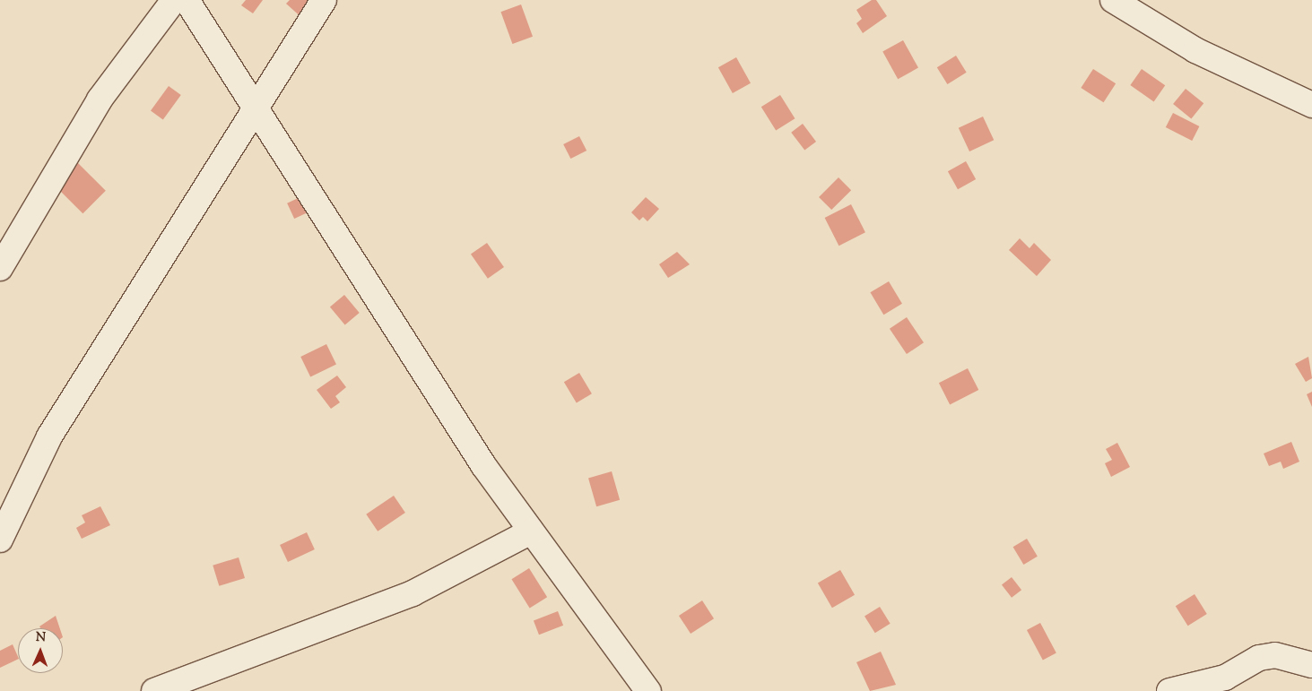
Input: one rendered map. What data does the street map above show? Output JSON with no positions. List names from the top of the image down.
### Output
{
  "north": "top"
}
